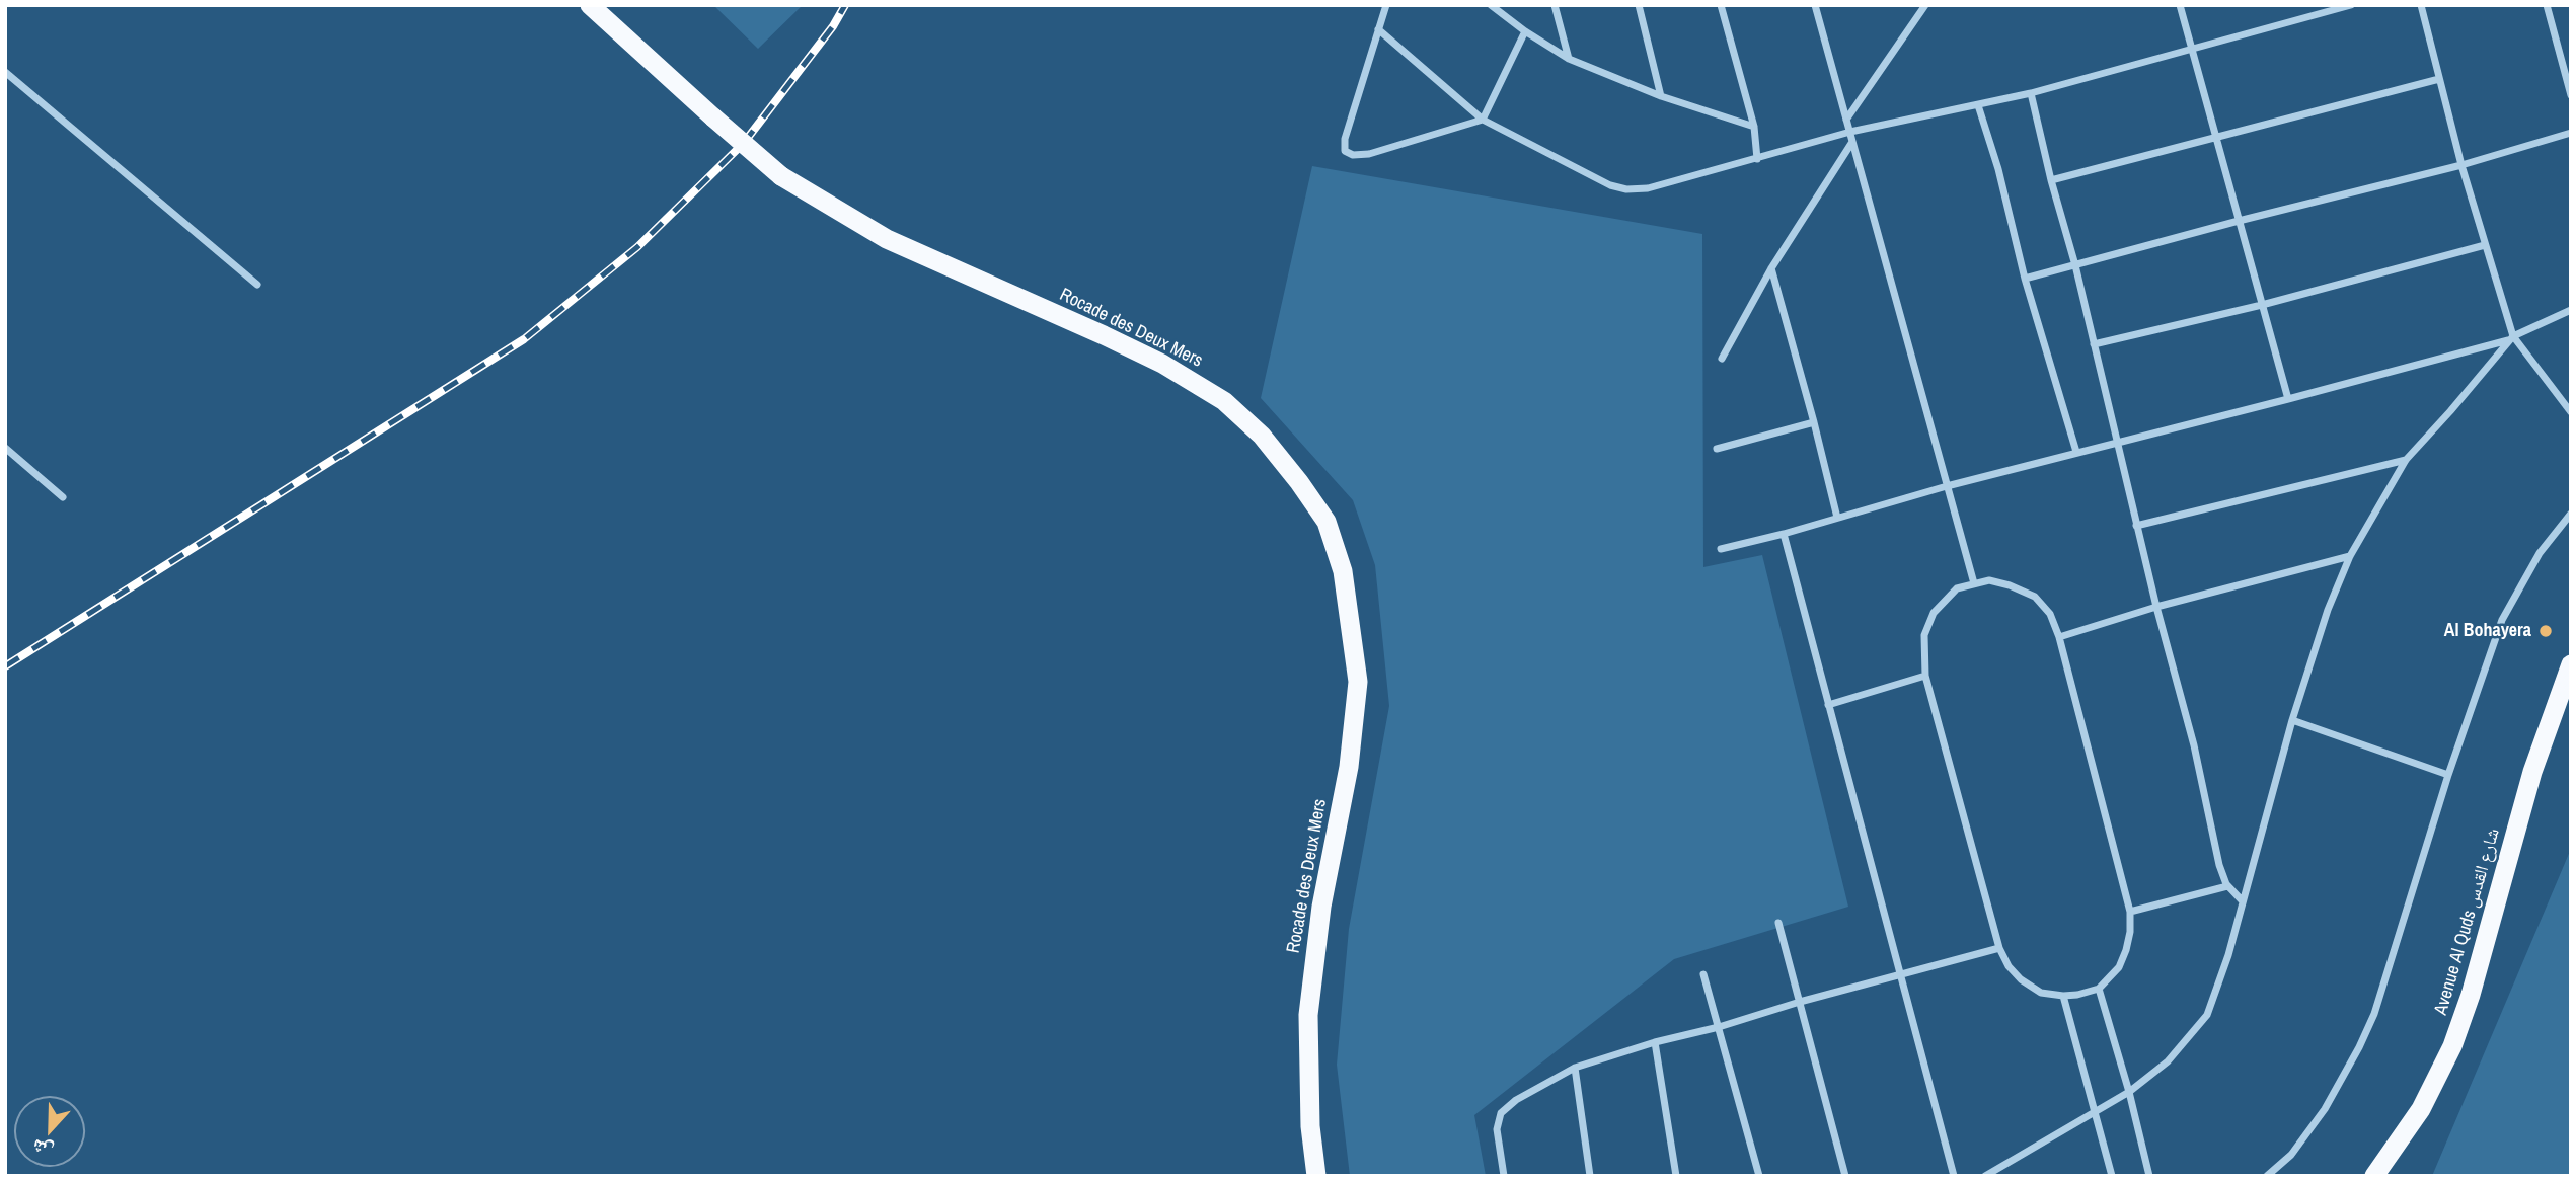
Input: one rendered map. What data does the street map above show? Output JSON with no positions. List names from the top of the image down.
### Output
{
  "streets": {
    "highway": ["Rocade des Deux Mers", "Avenue Al Quds شارع القدس"]
  },
  "places": ["Al Bohayera"],
  "north": "bottom"
}
